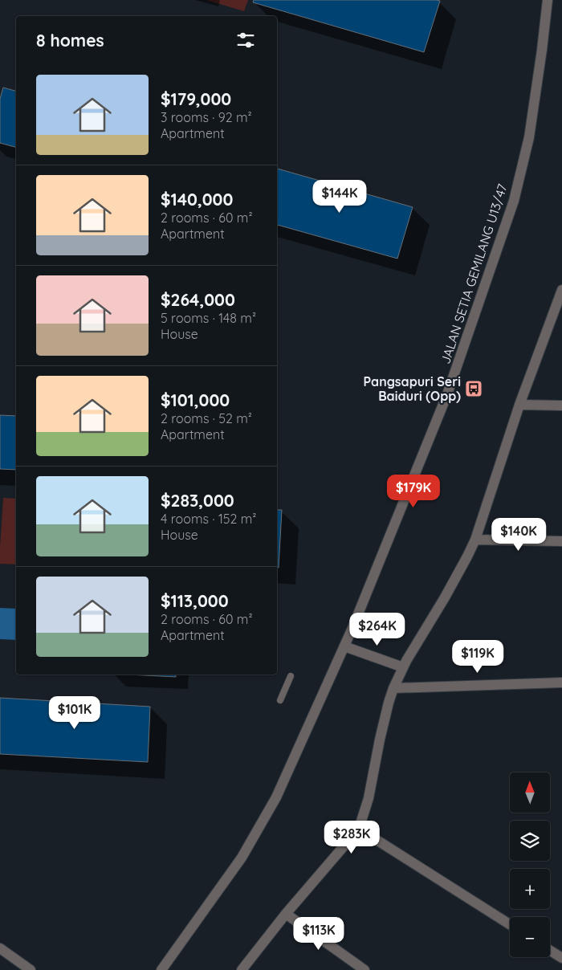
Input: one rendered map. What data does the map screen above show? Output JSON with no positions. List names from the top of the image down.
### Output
{
  "streets": {
    "street": ["JALAN SETIA GEMILANG U13/47"]
  },
  "places": {
    "bus stop": ["Pangsapuri Seri Baiduri (Opp)"]
  },
  "north": "top",
  "page": {
    "heading": "8 homes",
    "list": [
      {
        "name": "$179,000",
        "note": "3 rooms · 92 m² · Apartment"
      },
      {
        "name": "$140,000",
        "note": "2 rooms · 60 m² · Apartment"
      },
      {
        "name": "$264,000",
        "note": "5 rooms · 148 m² · House"
      },
      {
        "name": "$101,000",
        "note": "2 rooms · 52 m² · Apartment"
      },
      {
        "name": "$283,000",
        "note": "4 rooms · 152 m² · House"
      },
      {
        "name": "$113,000",
        "note": "2 rooms · 60 m² · Apartment"
      }
    ],
    "price": [
      "$144K",
      "$179K",
      "$140K",
      "$264K",
      "$119K",
      "$101K",
      "$283K",
      "$113K"
    ],
    "map_buttons": ["+", "−"]
  }
}
